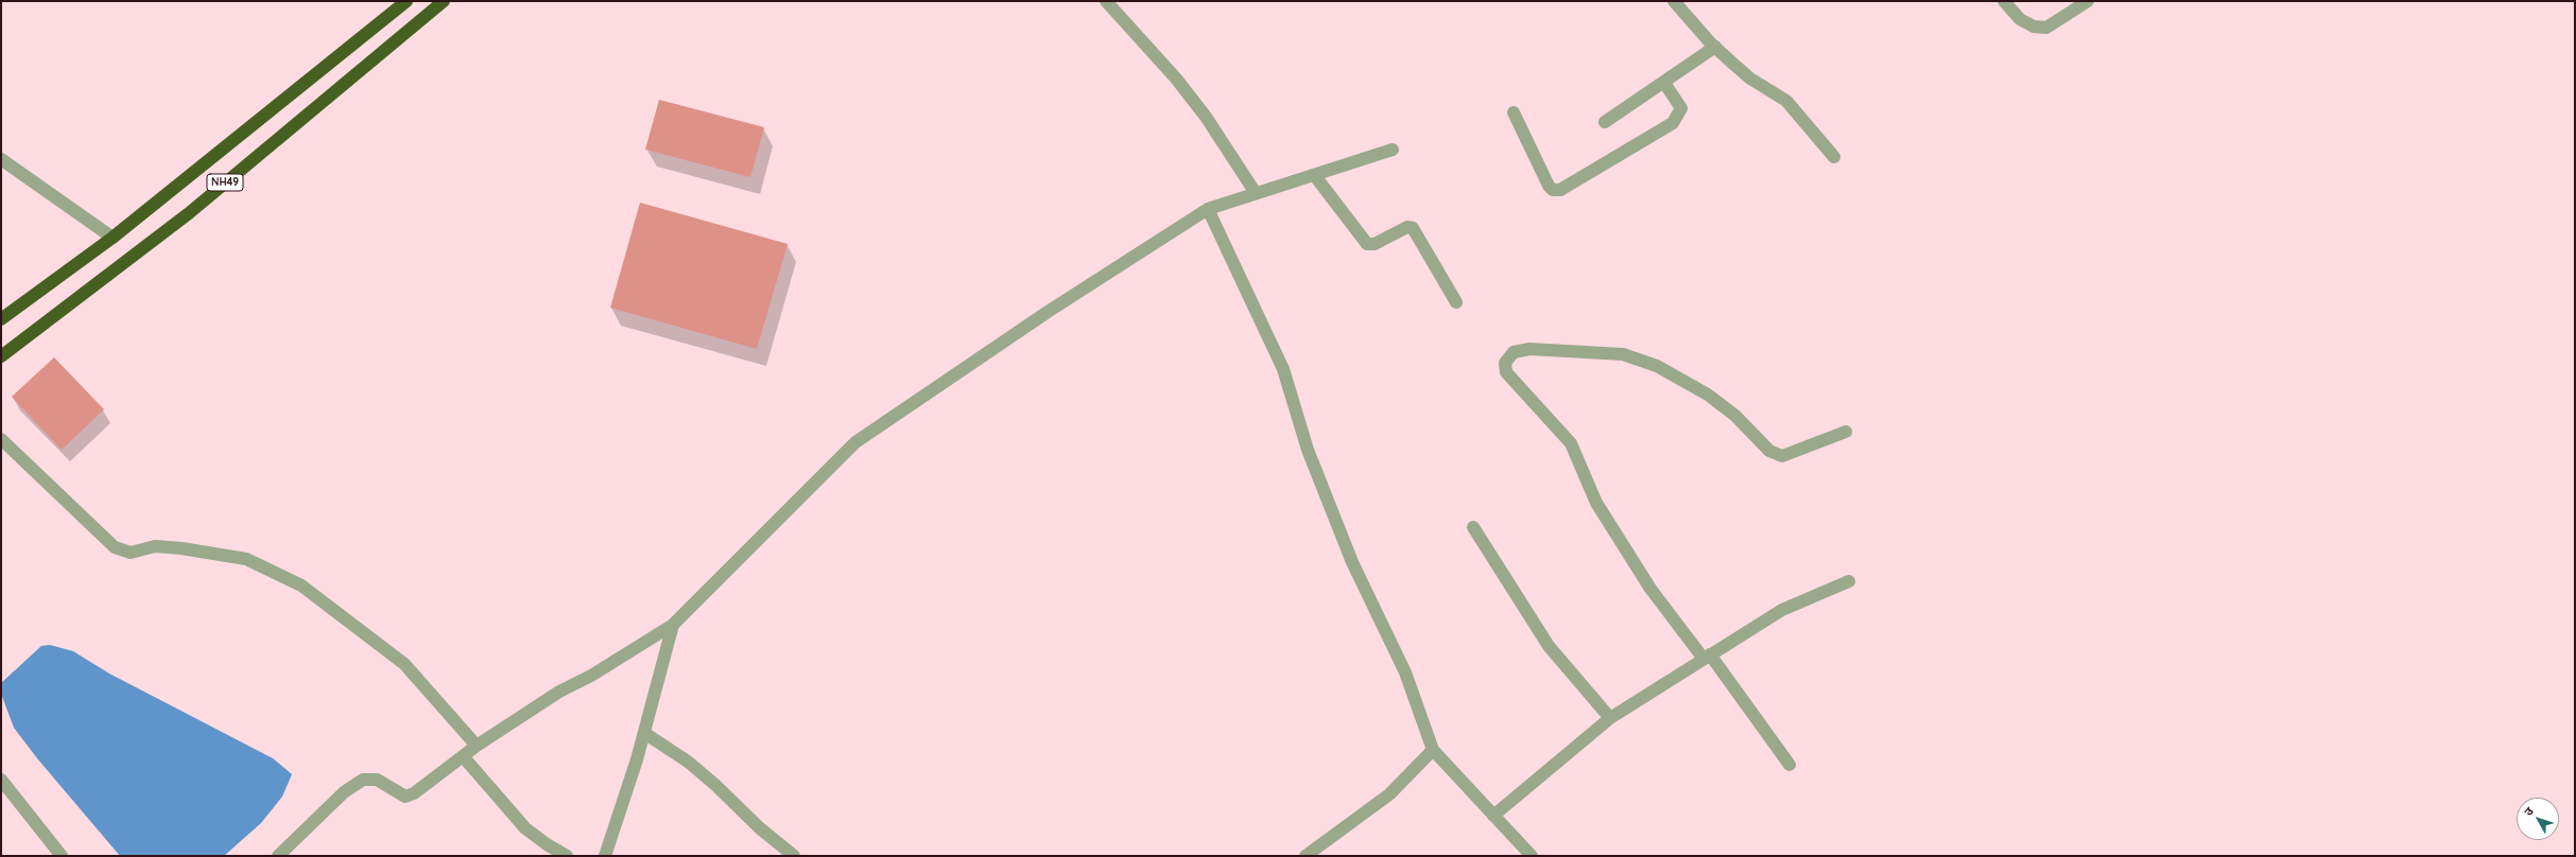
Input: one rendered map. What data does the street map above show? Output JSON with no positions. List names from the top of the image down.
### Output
{
  "streets": {
    "highway": ["NH49"]
  },
  "north": "top left"
}
